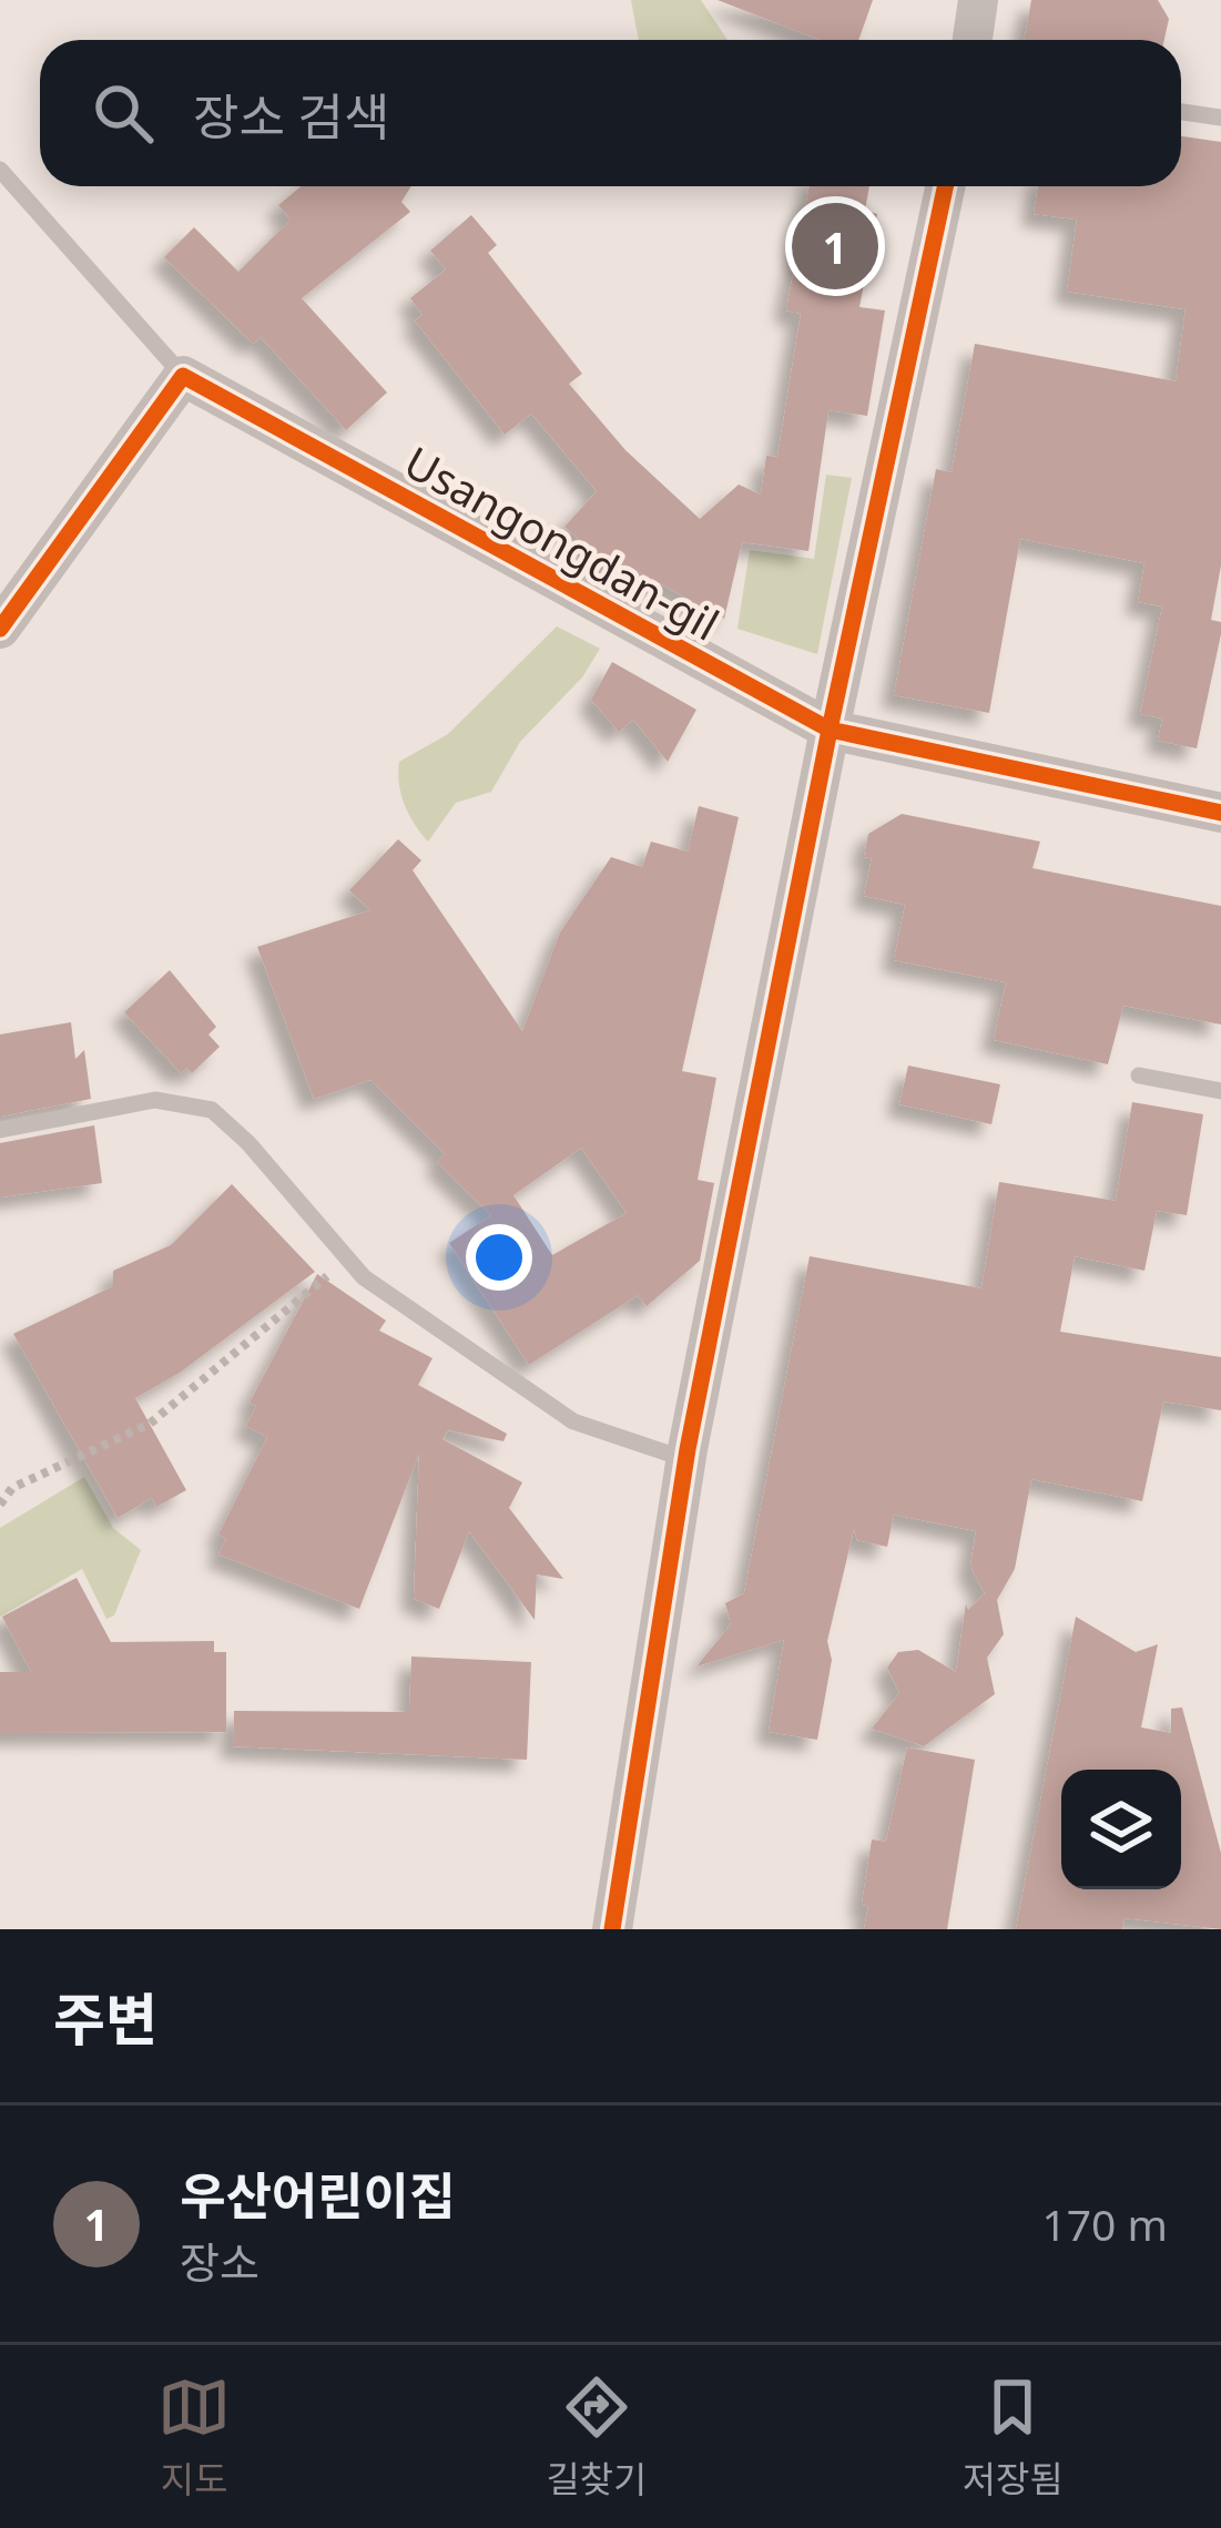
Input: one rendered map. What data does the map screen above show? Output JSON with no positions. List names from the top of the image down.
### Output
{
  "streets": {
    "street": ["Usangongdan-gil"]
  },
  "page": {
    "search": "장소 검색",
    "pins": "1",
    "heading": "주변",
    "list": [
      {
        "mark": "1",
        "name": "우산어린이집",
        "note": "장소",
        "value": "170 m"
      }
    ],
    "nav": ["지도", "길찾기", "저장됨"]
  }
}
